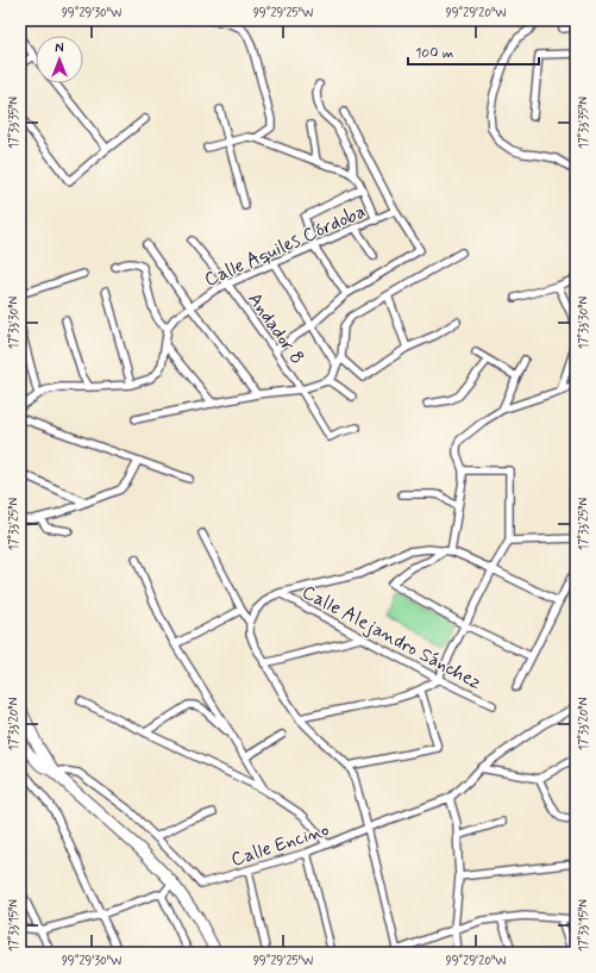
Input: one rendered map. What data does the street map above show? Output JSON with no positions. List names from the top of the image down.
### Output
{
  "streets": {
    "street": [
      "Calle Aquiles Córdoba",
      "Andador 8",
      "Calle Alejandro Sánchez",
      "Calle Encino"
    ]
  },
  "crossings": [
    ["Calle Aquiles Córdoba", "Andador 8"]
  ],
  "scale_bar": "100 m",
  "north": "top",
  "coordinates": [
    "99°29'30\"W",
    "99°29'25\"W",
    "99°29'20\"W",
    "17°33'35\"N",
    "17°33'30\"N",
    "17°33'25\"N",
    "17°33'20\"N",
    "17°33'15\"N"
  ]
}
